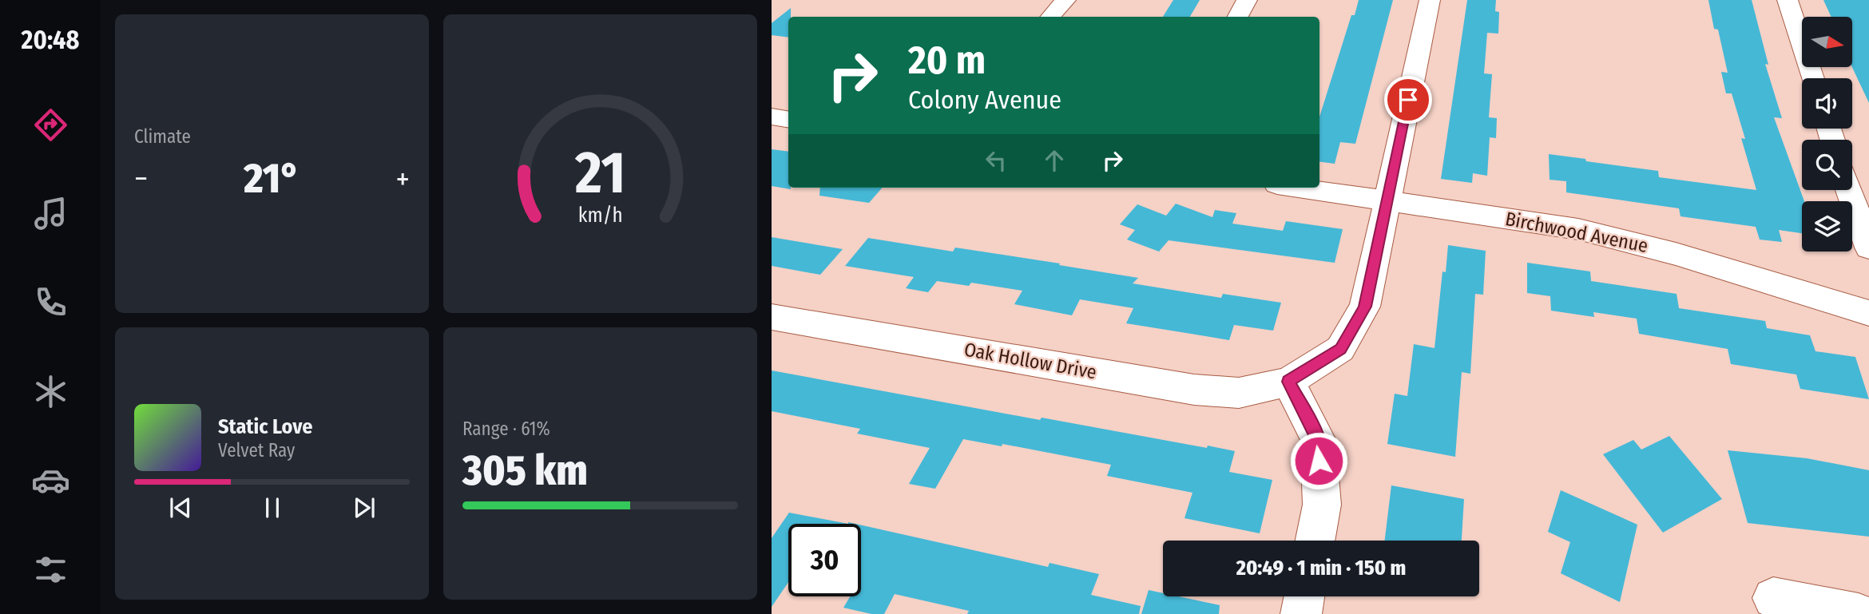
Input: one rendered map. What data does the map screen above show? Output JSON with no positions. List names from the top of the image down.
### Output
{
  "streets": {
    "street": ["Birchwood Avenue", "Oak Hollow Drive"]
  },
  "crossings": [
    ["Birchwood Avenue", "Oak Hollow Drive"]
  ],
  "north": "right",
  "page": {
    "tabs": "20:48",
    "tile": [
      "Climate",
      ["Range · 61%", "305 km"]
    ],
    "turn": ["20 m", "Colony Avenue"],
    "heat": ["−", "21°", "+"],
    "song": ["Static Love", "Velvet Ray"],
    "limit": "30",
    "trip": "20:49 · 1 min · 150 m",
    "gauge": ["21", "km/h"]
  }
}
